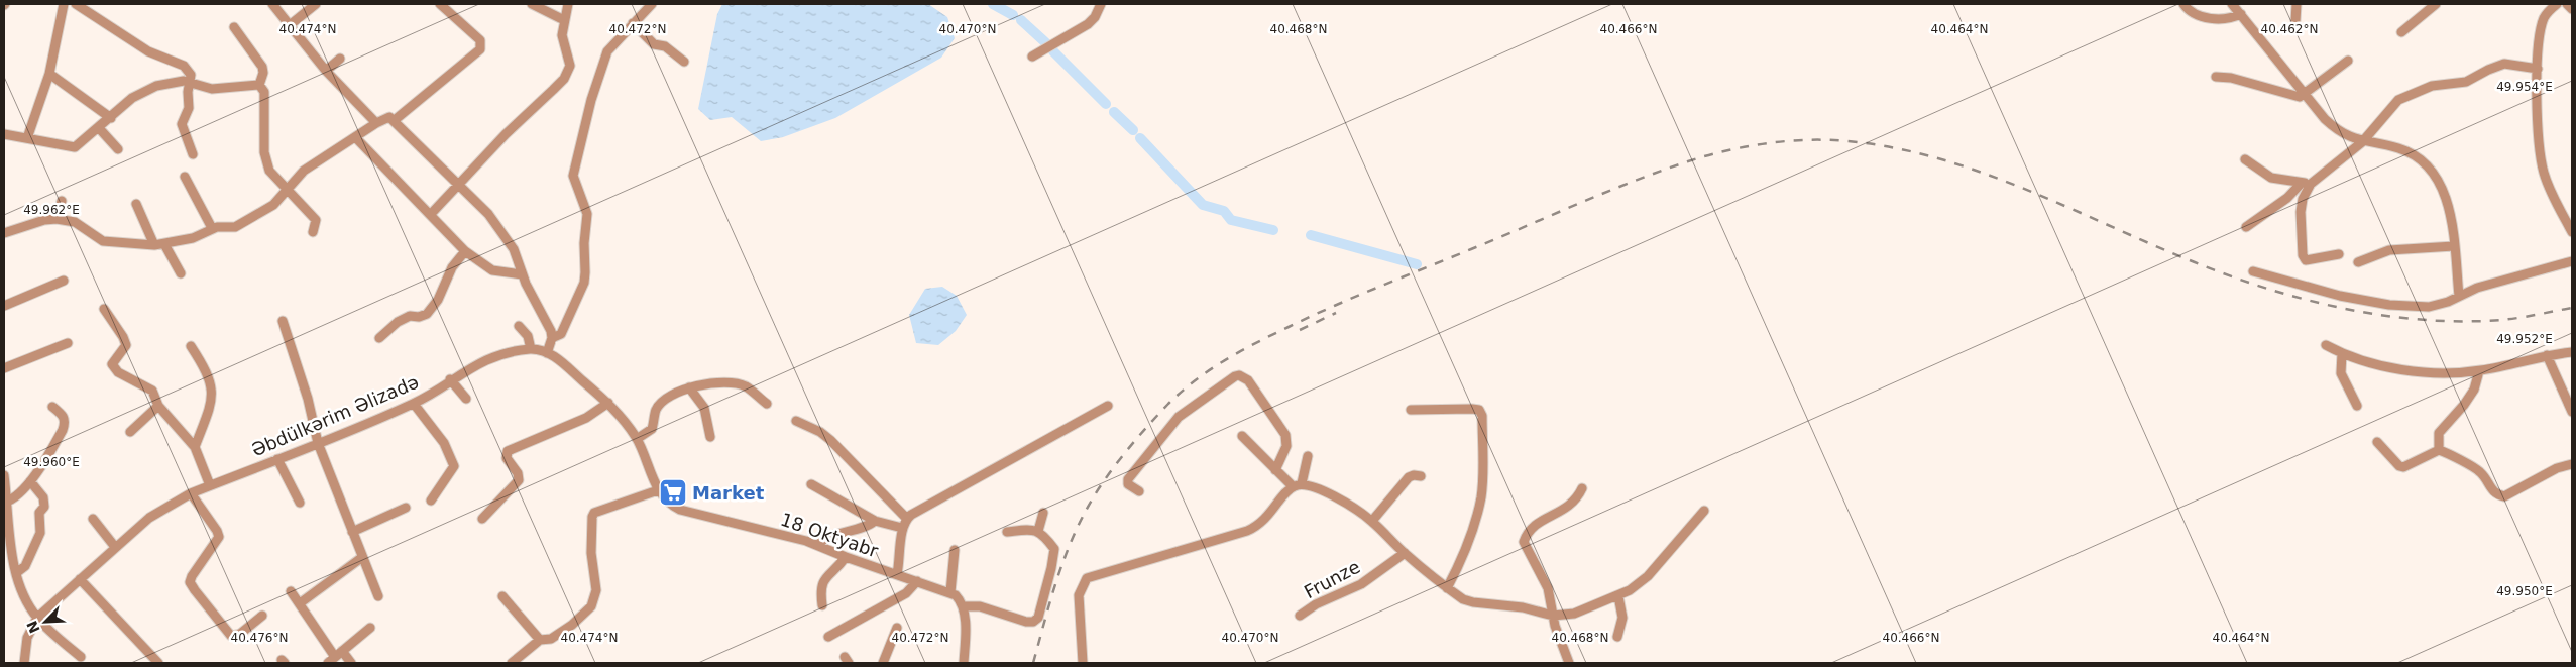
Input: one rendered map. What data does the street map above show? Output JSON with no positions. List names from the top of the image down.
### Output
{
  "streets": {
    "street": ["Əbdülkərim Əlizadə", "18 Oktyabr", "Frunze"]
  },
  "crossings": [
    ["Əbdülkərim Əlizadə", "18 Oktyabr"]
  ],
  "places": {
    "supermarket": ["Market"]
  },
  "north": "bottom left",
  "coordinates": [
    "40.462°N",
    "40.474°N",
    "40.472°N",
    "40.470°N",
    "40.468°N",
    "40.466°N",
    "40.464°N",
    "49.954°E",
    "49.962°E",
    "49.952°E",
    "49.960°E",
    "49.950°E",
    "40.476°N"
  ]
}
